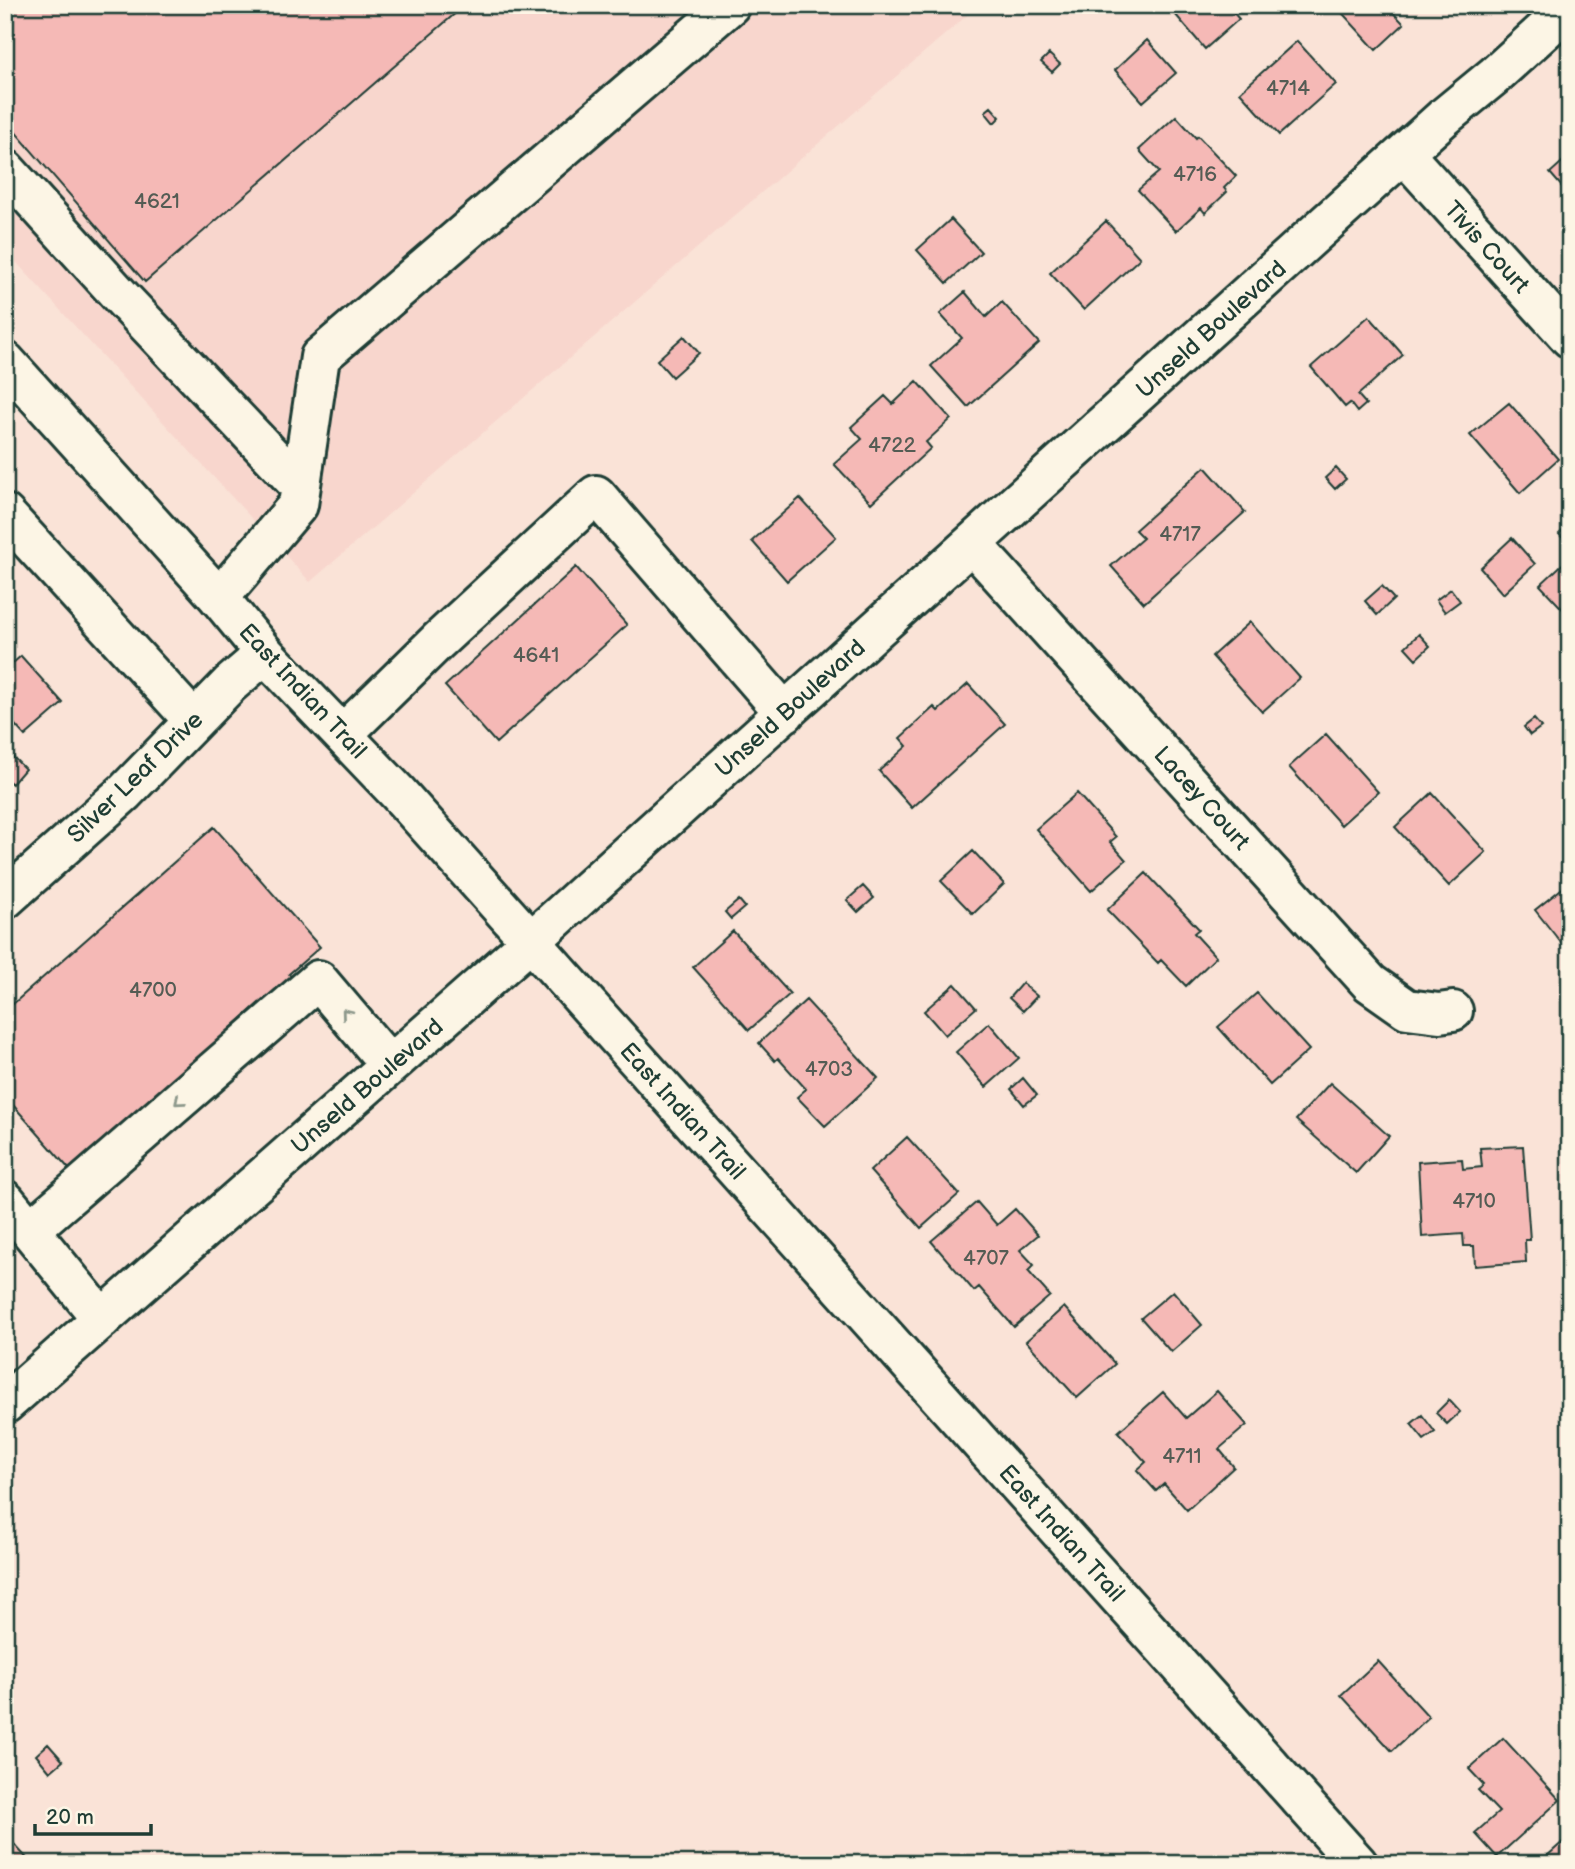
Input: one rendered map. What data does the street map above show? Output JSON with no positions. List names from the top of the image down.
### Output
{
  "streets": {
    "street": [
      "Tivis Court",
      "Unseld Boulevard",
      "East Indian Trail",
      "Silver Leaf Drive",
      "Lacey Court"
    ]
  },
  "crossings": [
    ["Tivis Court", "Unseld Boulevard"],
    ["Unseld Boulevard", "East Indian Trail"],
    ["Unseld Boulevard", "Lacey Court"],
    ["East Indian Trail", "Silver Leaf Drive"]
  ],
  "house_numbers": [
    "4714",
    "4716",
    "4621",
    "4722",
    "4717",
    "4641",
    "4700",
    "4703",
    "4710",
    "4707",
    "4711"
  ],
  "scale_bar": "20 m"
}
